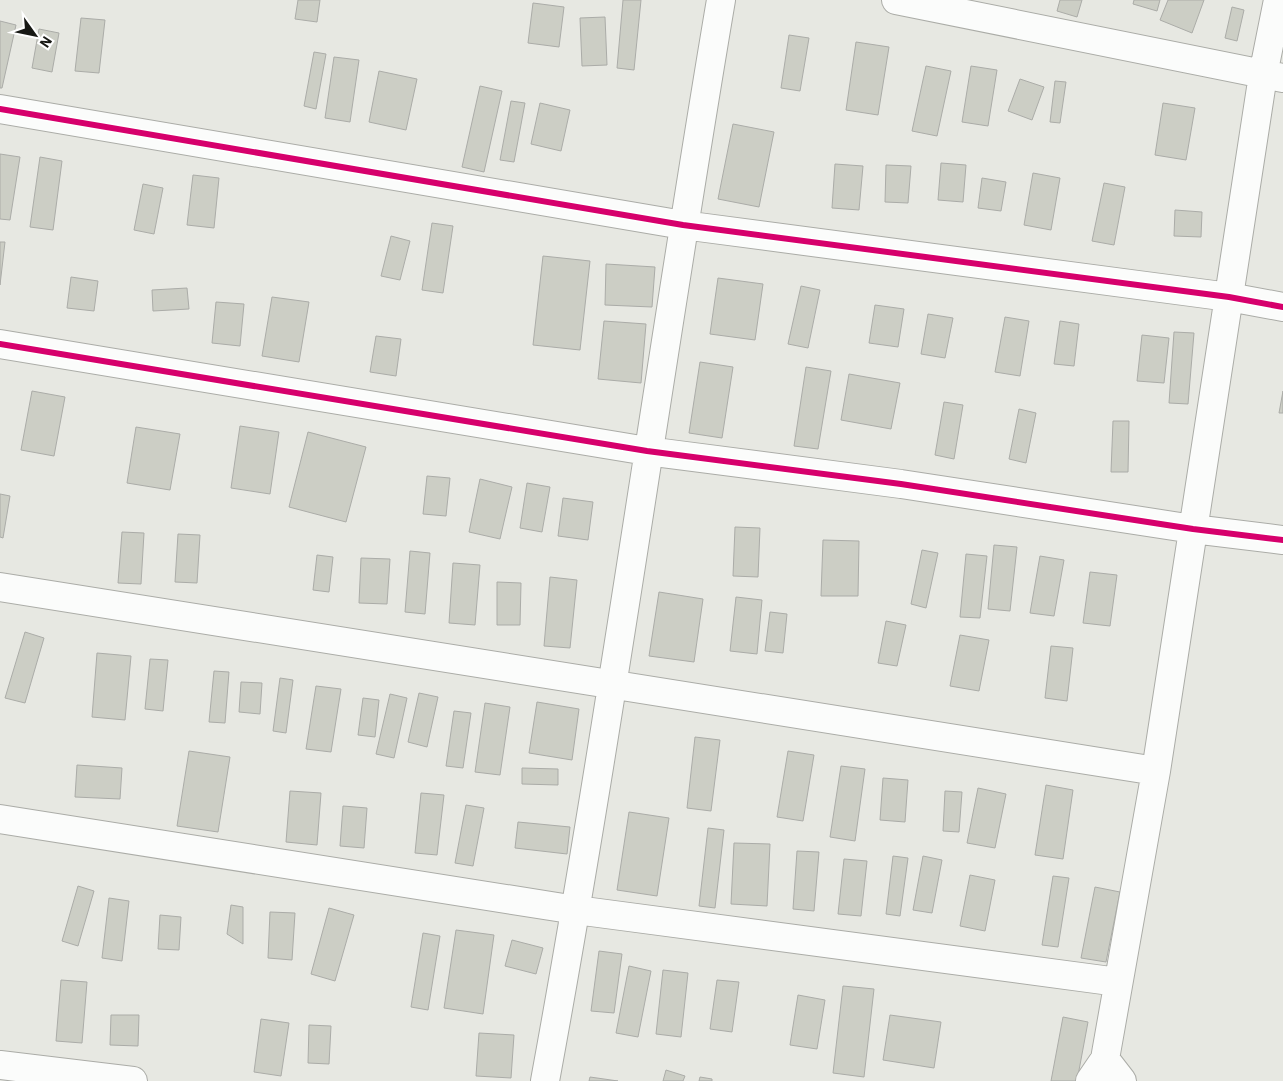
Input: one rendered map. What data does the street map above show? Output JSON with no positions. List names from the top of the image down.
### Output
{
  "north": "bottom right"
}
